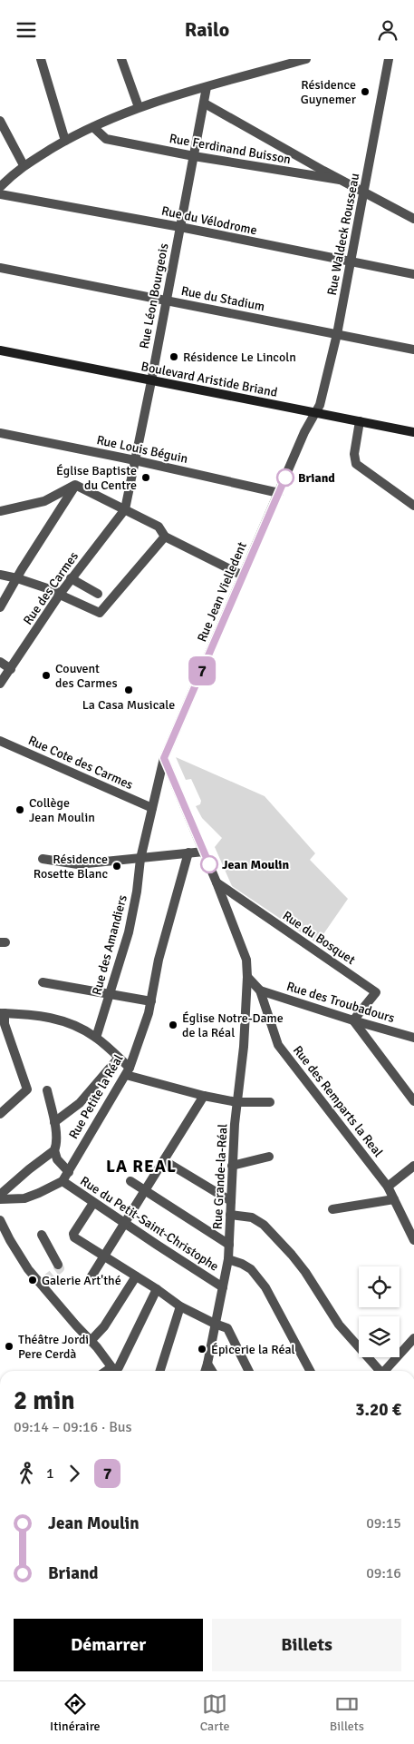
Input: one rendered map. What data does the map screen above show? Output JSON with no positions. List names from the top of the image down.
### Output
{
  "streets": {
    "main road": ["Boulevard Aristide Briand"],
    "street": [
      "Rue Ferdinand Buisson",
      "Rue du Vélodrome",
      "Rue Waldeck Rousseau",
      "Rue Léon Bourgeois",
      "Rue du Stadium",
      "Rue Louis Béguin",
      "Rue des Carmes",
      "Rue Jean Vielledent",
      "Rue Cote des Carmes",
      "Rue du Bosquet",
      "Rue des Amandiers",
      "Rue des Troubadours",
      "Rue Petite la Réal",
      "Rue des Remparts la Real",
      "Rue Grande-la-Réal",
      "Rue du Petit-Saint-Christophe"
    ]
  },
  "crossings": [
    ["Rue Ferdinand Buisson", "Rue Waldeck Rousseau"],
    ["Rue Ferdinand Buisson", "Rue Léon Bourgeois"],
    ["Rue du Vélodrome", "Rue Waldeck Rousseau"],
    ["Rue du Vélodrome", "Rue Léon Bourgeois"],
    ["Rue Waldeck Rousseau", "Rue du Stadium"],
    ["Rue Waldeck Rousseau", "Boulevard Aristide Briand"],
    ["Rue Waldeck Rousseau", "Rue Jean Vielledent"],
    ["Rue Léon Bourgeois", "Rue du Stadium"],
    ["Rue Léon Bourgeois", "Boulevard Aristide Briand"],
    ["Rue Léon Bourgeois", "Rue Louis Béguin"],
    ["Rue Léon Bourgeois", "Rue des Carmes"],
    ["Boulevard Aristide Briand", "Rue Jean Vielledent"],
    ["Rue Louis Béguin", "Rue Jean Vielledent"],
    ["Rue Jean Vielledent", "Rue Cote des Carmes"],
    ["Rue Jean Vielledent", "Rue des Amandiers"],
    ["Rue Cote des Carmes", "Rue des Amandiers"],
    ["Rue du Bosquet", "Rue des Troubadours"],
    ["Rue du Bosquet", "Rue Grande-la-Réal"],
    ["Rue des Troubadours", "Rue des Remparts la Real"],
    ["Rue Petite la Réal", "Rue du Petit-Saint-Christophe"],
    ["Rue des Remparts la Real", "Rue Grande-la-Réal"],
    ["Rue Grande-la-Réal", "Rue du Petit-Saint-Christophe"]
  ],
  "districts": ["LA REAL"],
  "places": [
    "Résidence Guynemer",
    "Résidence Le Lincoln",
    "Église Baptiste du Centre",
    "Briand",
    "Couvent des Carmes",
    "La Casa Musicale",
    "Collège Jean Moulin",
    "Jean Moulin",
    "Résidence Rosette Blanc",
    "Église Notre-Dame de la Réal",
    "Galerie Art'thé",
    "Théâtre Jordi Pere Cerdà",
    "Épicerie la Réal"
  ],
  "lines": ["bus line 7"],
  "page": {
    "header": "Railo",
    "on_map": "7",
    "heading": ["2 min", "09:14 – 09:16 · Bus", "3.20 €"],
    "legs": ["1", "7"],
    "list": [
      {
        "name": "Jean Moulin",
        "value": "09:15"
      },
      {
        "name": "Briand",
        "value": "09:16"
      }
    ],
    "buttons": ["Démarrer", "Billets"],
    "tabs": ["Itinéraire", "Carte", "Billets"]
  }
}
